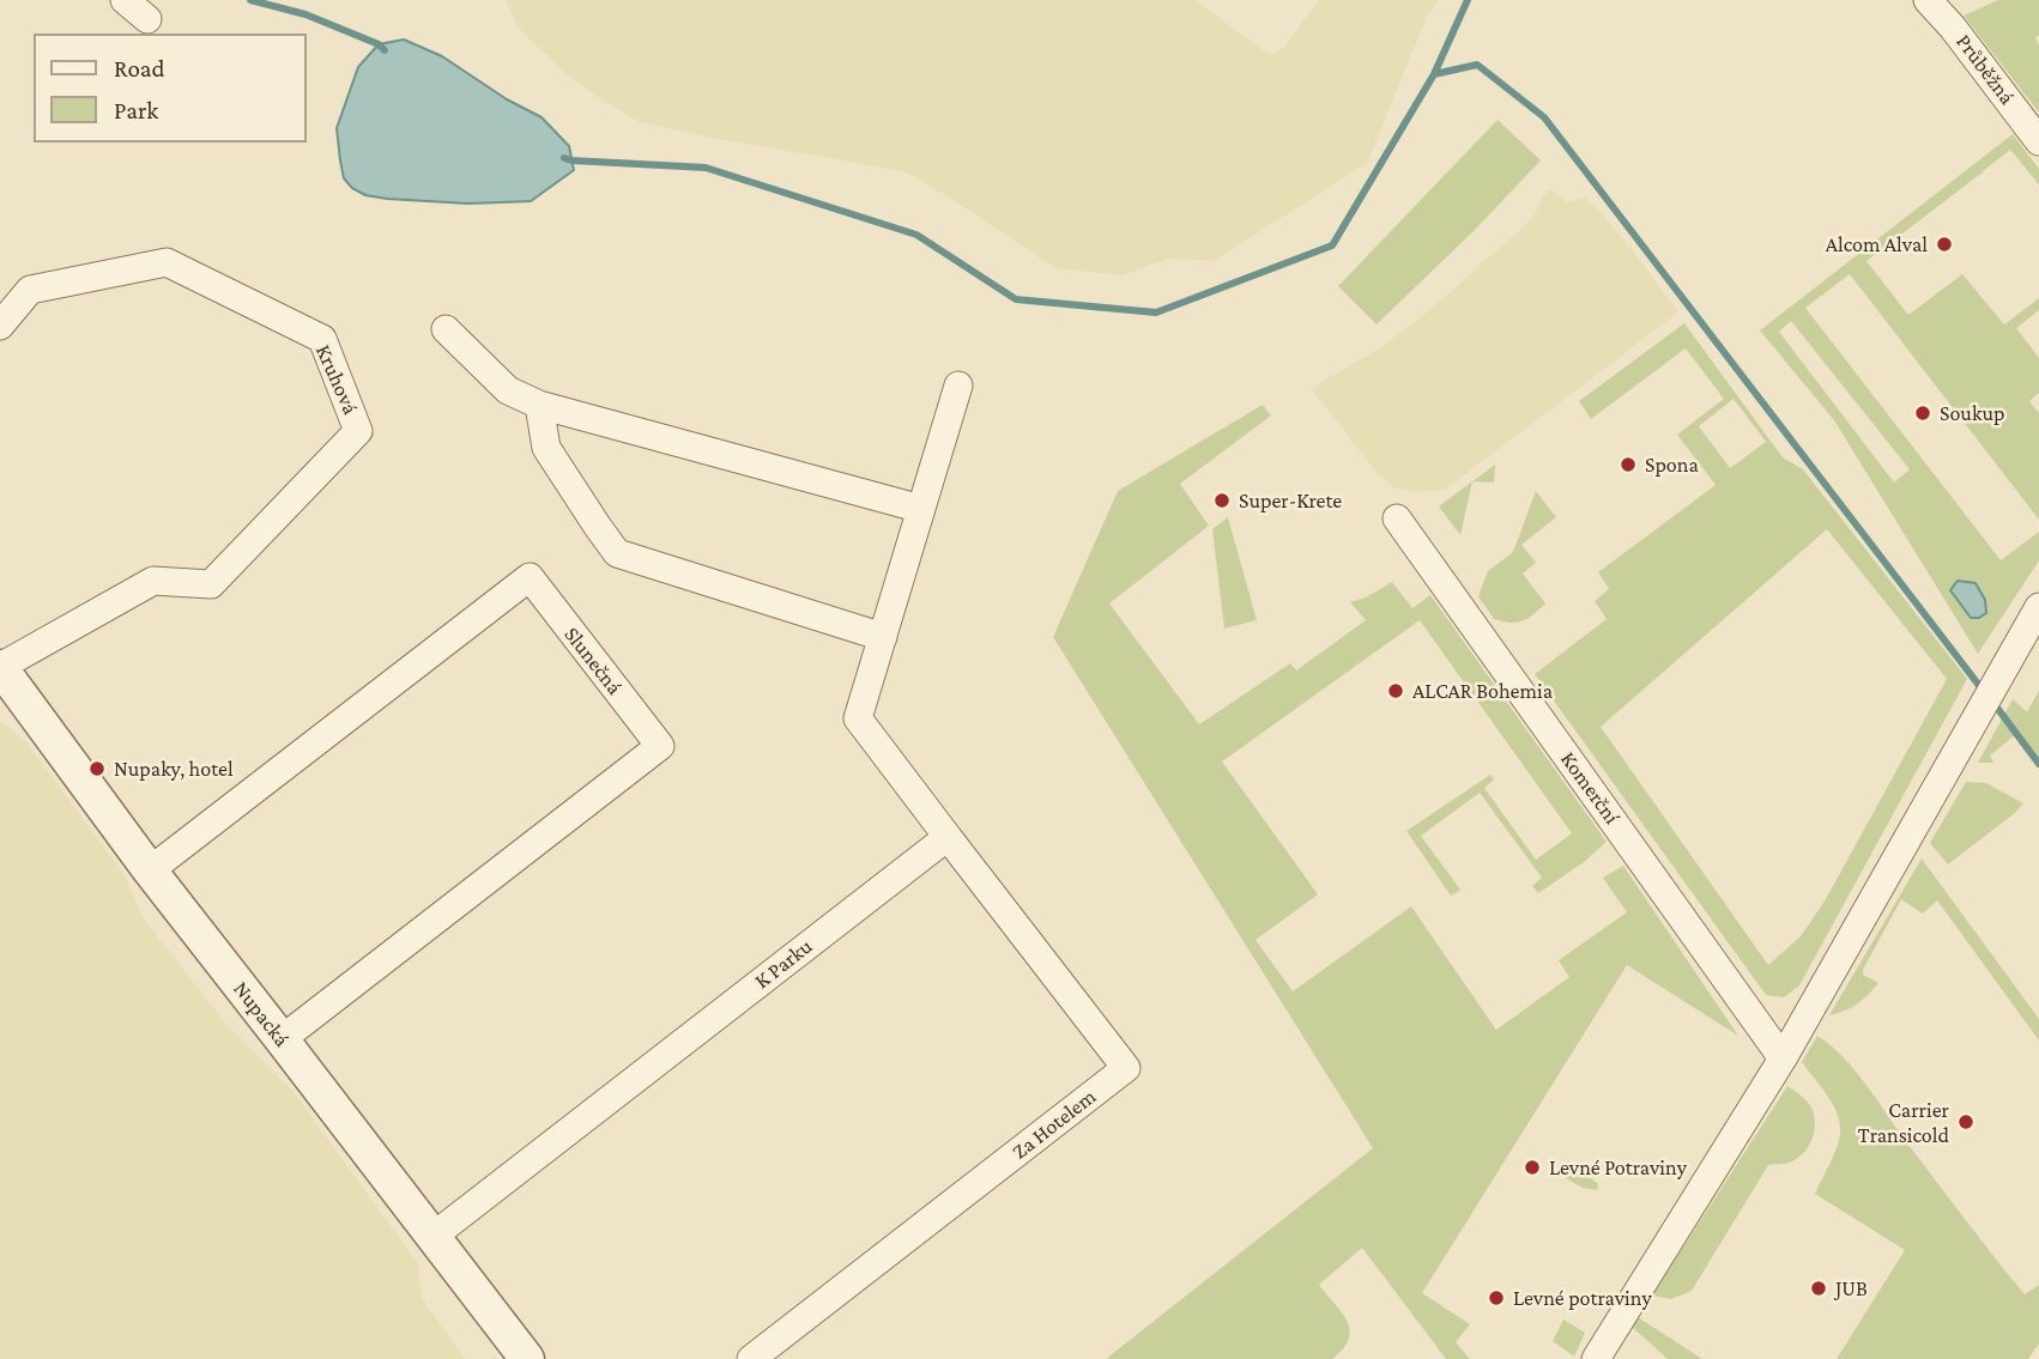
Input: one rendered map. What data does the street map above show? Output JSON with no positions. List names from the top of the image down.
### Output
{
  "streets": {
    "street": [
      "Průběžná",
      "Kruhová",
      "Slunečná",
      "Komerční",
      "K Parku",
      "Nupacká",
      "Za Hotelem"
    ]
  },
  "crossings": [
    ["Kruhová", "Nupacká"],
    ["Slunečná", "Nupacká"],
    ["K Parku", "Nupacká"],
    ["K Parku", "Za Hotelem"]
  ],
  "places": [
    "Alcom Alval",
    "Soukup",
    "Spona",
    "Super-Krete",
    "ALCAR Bohemia",
    "Nupaky, hotel",
    "Carrier Transicold",
    "Levné Potraviny",
    "JUB",
    "Levné potraviny"
  ],
  "legend": ["Road", "Park"]
}
